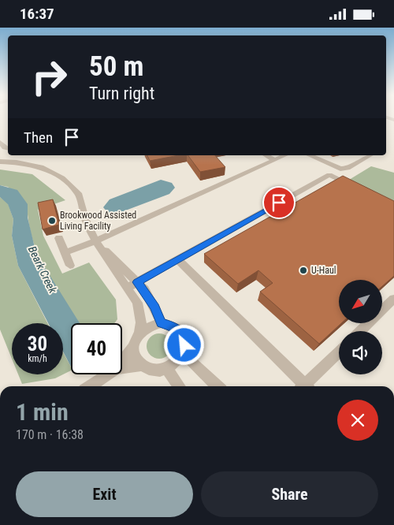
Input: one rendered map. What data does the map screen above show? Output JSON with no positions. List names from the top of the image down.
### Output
{
  "water": ["Beark Creek"],
  "places": ["Brookwood Assisted Living Facility", "U-Haul"],
  "north": "bottom left",
  "page": {
    "status": "16:37",
    "turn": ["50 m", "Turn right"],
    "then": "Then",
    "speed": "30 km/h",
    "limit": "40",
    "heading": ["1 min", "170 m · 16:38"],
    "buttons": ["Exit", "Share"]
  }
}
